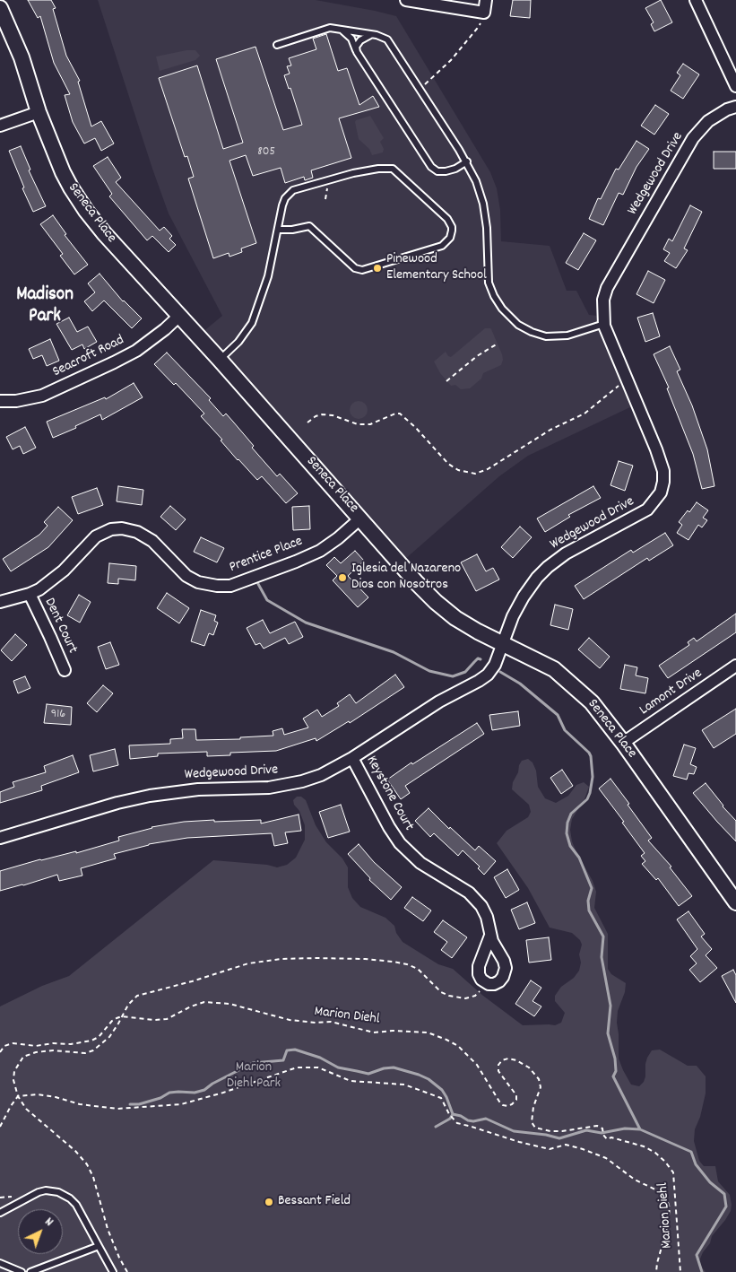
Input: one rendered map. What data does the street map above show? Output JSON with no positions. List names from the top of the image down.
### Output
{
  "streets": {
    "street": [
      "Wedgewood Drive",
      "Seneca Place",
      "Seacroft Road",
      "Prentice Place",
      "Dent Court",
      "Lamont Drive",
      "Keystone Court"
    ],
    "path": ["Marion Diehl"]
  },
  "crossings": [
    ["Wedgewood Drive", "Seneca Place"],
    ["Wedgewood Drive", "Keystone Court"],
    ["Seneca Place", "Seacroft Road"],
    ["Seneca Place", "Prentice Place"],
    ["Seneca Place", "Lamont Drive"],
    ["Prentice Place", "Dent Court"]
  ],
  "districts": ["Madison Park"],
  "parks": ["Marion Diehl Park"],
  "places": ["Pinewood Elementary School", "Iglesia del Nazareno Dios con Nosotros", "Bessant Field"],
  "house_numbers": ["805", "916"],
  "north": "top right"
}
